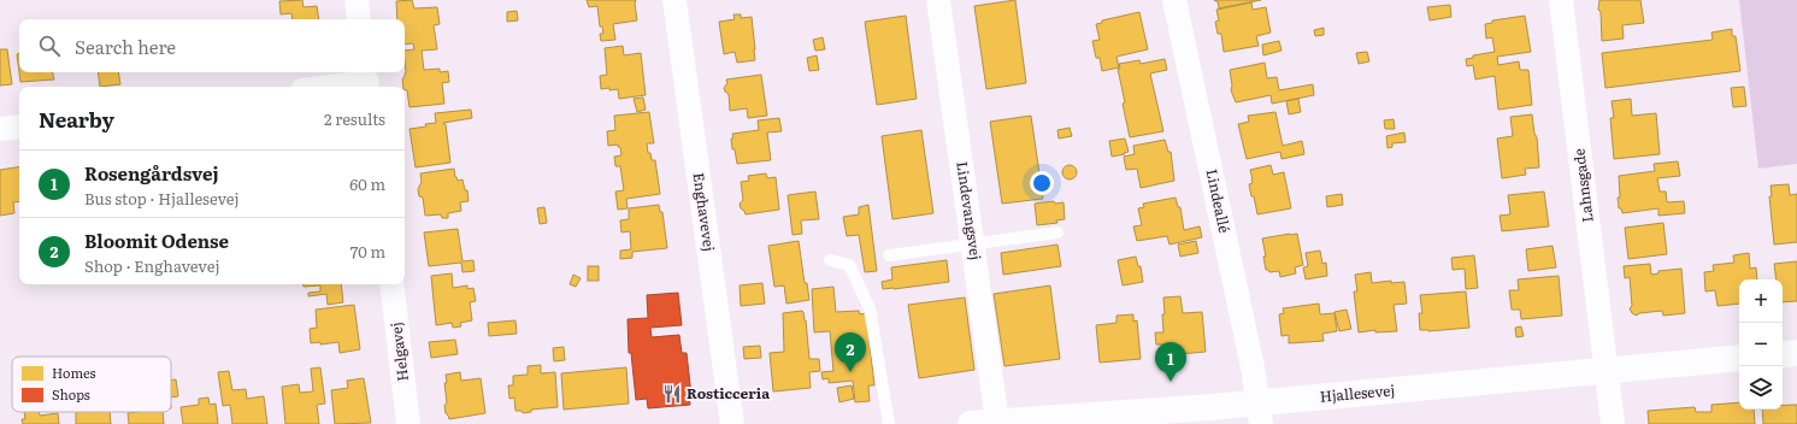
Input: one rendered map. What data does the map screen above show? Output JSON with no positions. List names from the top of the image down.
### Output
{
  "streets": {
    "street": [
      "Lahnsgade",
      "Lindeallé",
      "Lindevangsvej",
      "Enghavevej",
      "Helgavej",
      "Hjallesevej"
    ]
  },
  "crossings": [
    ["Lahnsgade", "Hjallesevej"],
    ["Lindeallé", "Hjallesevej"],
    ["Lindevangsvej", "Hjallesevej"]
  ],
  "places": {
    "restaurant": ["Rosticceria"]
  },
  "legend": ["Homes", "Shops"],
  "page": {
    "search": "Search here",
    "heading": ["Nearby", "2 results"],
    "list": [
      {
        "mark": "1",
        "name": "Rosengårdsvej",
        "note": "Bus stop · Hjallesevej",
        "value": "60 m"
      },
      {
        "mark": "2",
        "name": "Bloomit Odense",
        "note": "Shop · Enghavevej",
        "value": "70 m"
      }
    ],
    "map_buttons": ["+", "−"],
    "pins": ["2", "1"]
  }
}
